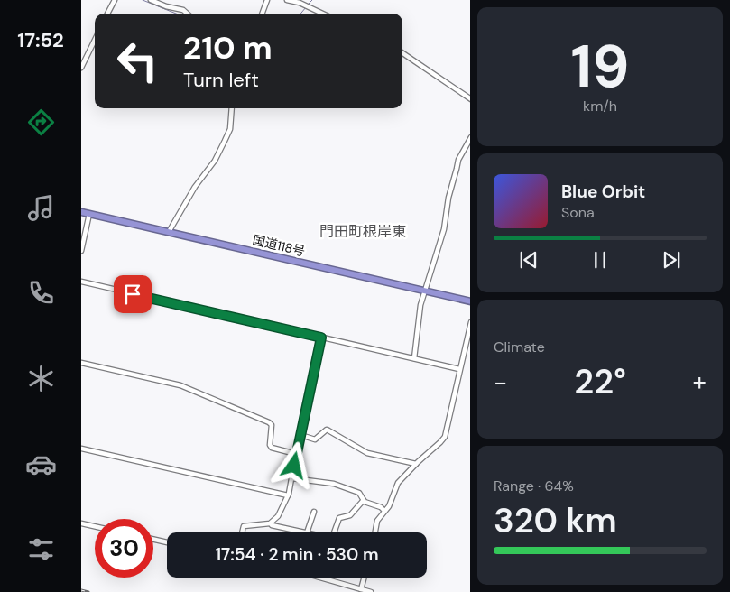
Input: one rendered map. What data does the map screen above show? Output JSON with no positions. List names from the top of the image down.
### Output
{
  "streets": {
    "highway": ["国道118号"]
  },
  "districts": ["門田町根岸東"],
  "page": {
    "tabs": "17:52",
    "tile": [
      ["19", "km/h"],
      "Climate",
      ["Range · 64%", "320 km"]
    ],
    "turn": ["210 m", "Turn left"],
    "song": ["Blue Orbit", "Sona"],
    "heat": ["−", "22°", "+"],
    "limit": "30",
    "trip": "17:54 · 2 min · 530 m"
  }
}
